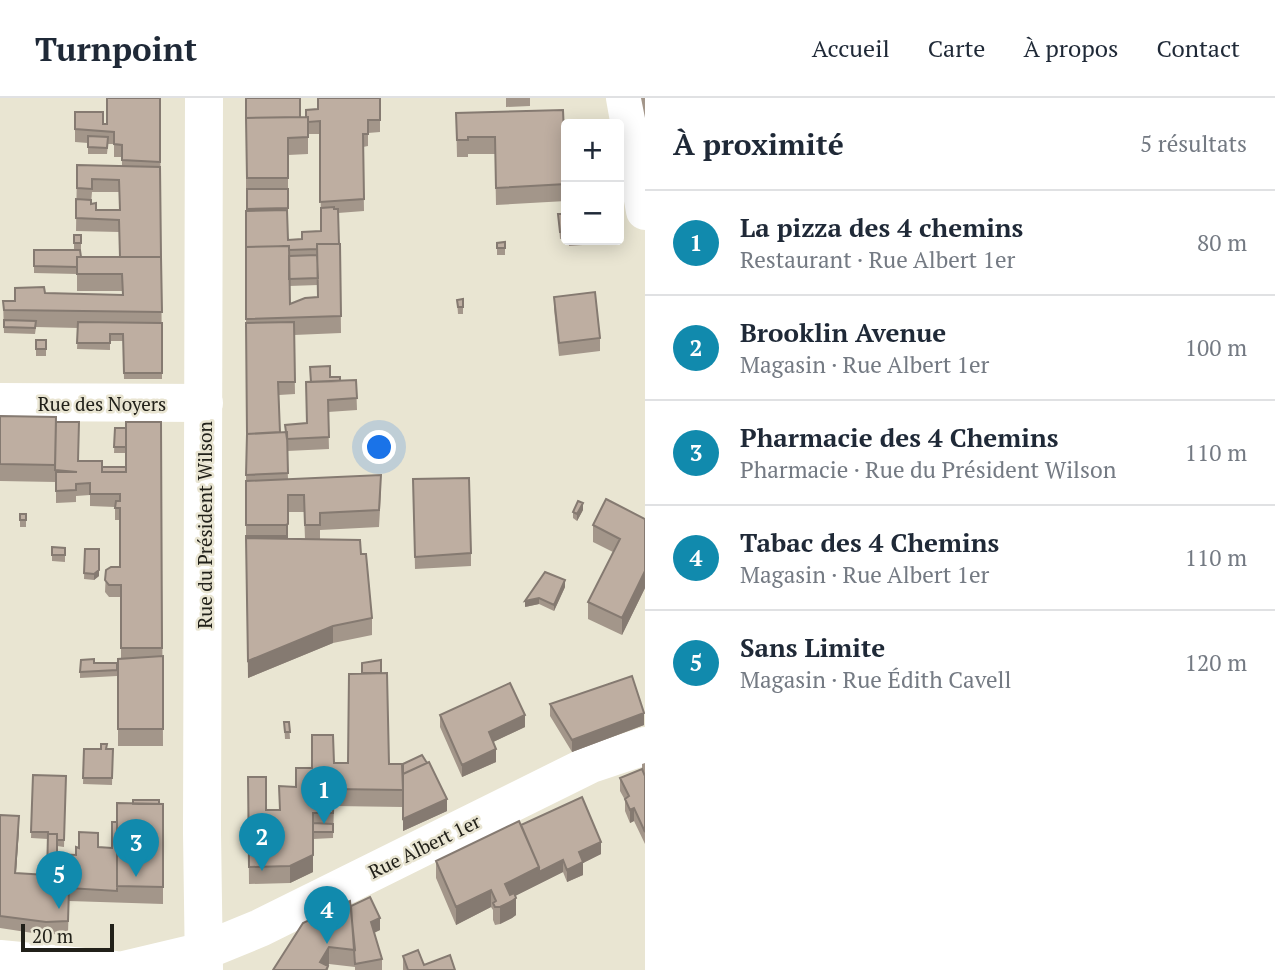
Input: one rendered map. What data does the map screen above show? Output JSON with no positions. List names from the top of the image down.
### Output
{
  "streets": {
    "main road": ["Rue des Noyers", "Rue du Président Wilson", "Rue Albert 1er"]
  },
  "crossings": [
    ["Rue des Noyers", "Rue du Président Wilson"],
    ["Rue du Président Wilson", "Rue Albert 1er"]
  ],
  "scale_bar": "20 m",
  "page": {
    "header": "Turnpoint",
    "nav": [
      "Accueil",
      "Carte",
      "À propos",
      "Contact"
    ],
    "heading": ["À proximité", "5 résultats"],
    "map_buttons": ["+", "−"],
    "list": [
      {
        "mark": "1",
        "name": "La pizza des 4 chemins",
        "note": "Restaurant · Rue Albert 1er",
        "value": "80 m"
      },
      {
        "mark": "2",
        "name": "Brooklin Avenue",
        "note": "Magasin · Rue Albert 1er",
        "value": "100 m"
      },
      {
        "mark": "3",
        "name": "Pharmacie des 4 Chemins",
        "note": "Pharmacie · Rue du Président Wilson",
        "value": "110 m"
      },
      {
        "mark": "4",
        "name": "Tabac des 4 Chemins",
        "note": "Magasin · Rue Albert 1er",
        "value": "110 m"
      },
      {
        "mark": "5",
        "name": "Sans Limite",
        "note": "Magasin · Rue Édith Cavell",
        "value": "120 m"
      }
    ],
    "pins": [
      "1",
      "2",
      "3",
      "5",
      "4"
    ],
    "scale": "20 m"
  }
}
